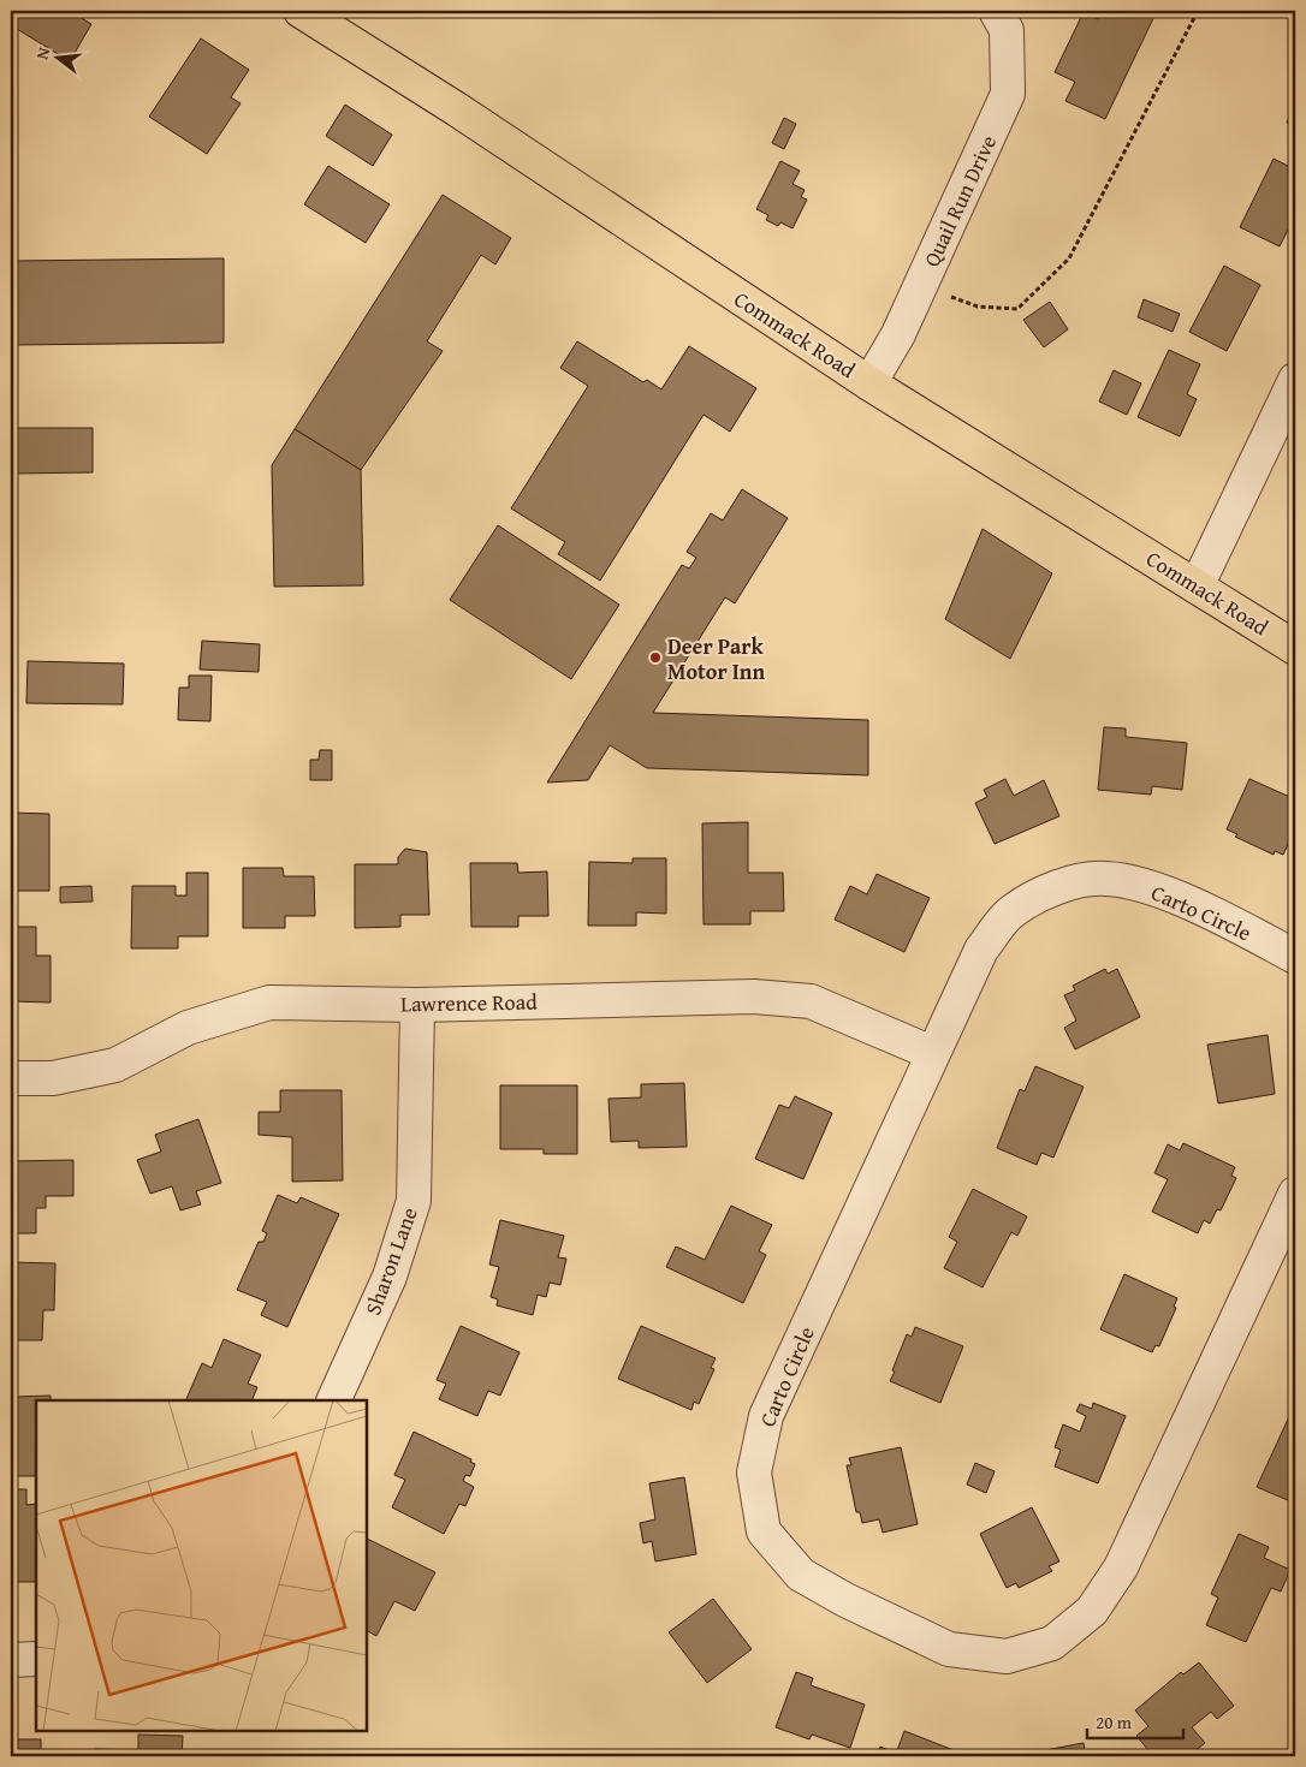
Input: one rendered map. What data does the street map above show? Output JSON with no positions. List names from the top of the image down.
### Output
{
  "streets": {
    "main road": ["Commack Road"],
    "street": [
      "Quail Run Drive",
      "Carto Circle",
      "Lawrence Road",
      "Sharon Lane"
    ]
  },
  "crossings": [
    ["Quail Run Drive", "Commack Road"],
    ["Carto Circle", "Lawrence Road"],
    ["Lawrence Road", "Sharon Lane"]
  ],
  "places": ["Deer Park Motor Inn"],
  "scale_bar": "20 m",
  "north": "left"
}
